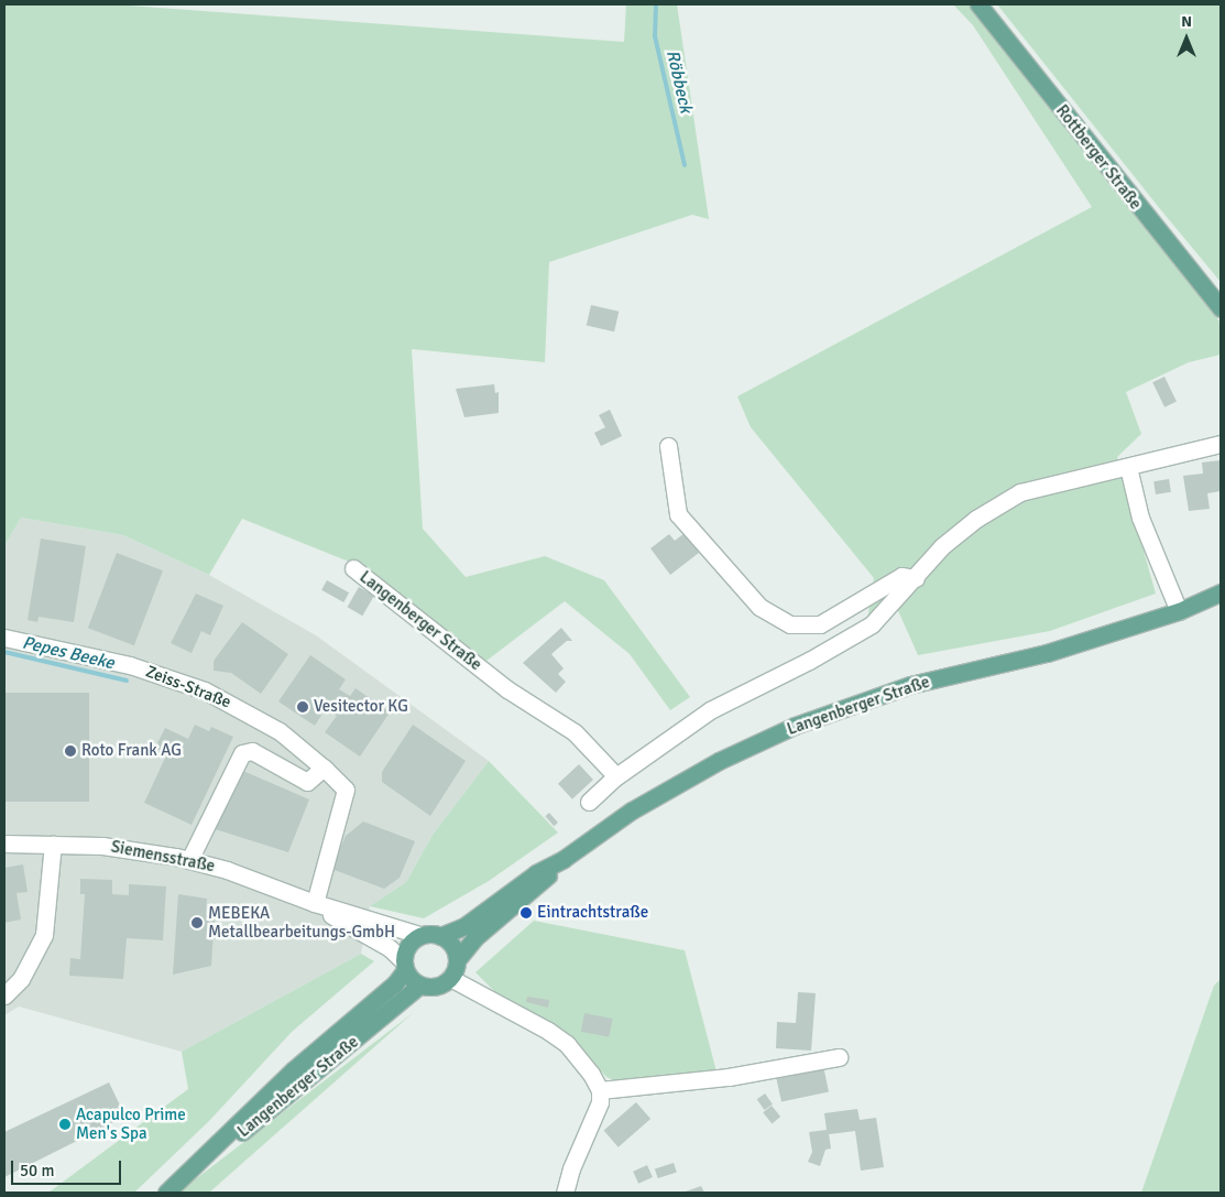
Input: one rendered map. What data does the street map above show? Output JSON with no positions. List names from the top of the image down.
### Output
{
  "streets": {
    "main road": ["Rottberger Straße", "Langenberger Straße"],
    "street": ["Zeiss-Straße", "Siemensstraße"]
  },
  "crossings": [
    ["Langenberger Straße", "Siemensstraße"],
    ["Zeiss-Straße", "Siemensstraße"]
  ],
  "water": ["Röbbeck", "Pepes Beeke"],
  "places": [
    "Vesitector KG",
    "Roto Frank AG",
    "Eintrachtstraße",
    "MEBEKA Metallbearbeitungs-GmbH",
    "Acapulco Prime Men's Spa"
  ],
  "scale_bar": "50 m",
  "north": "top"
}
